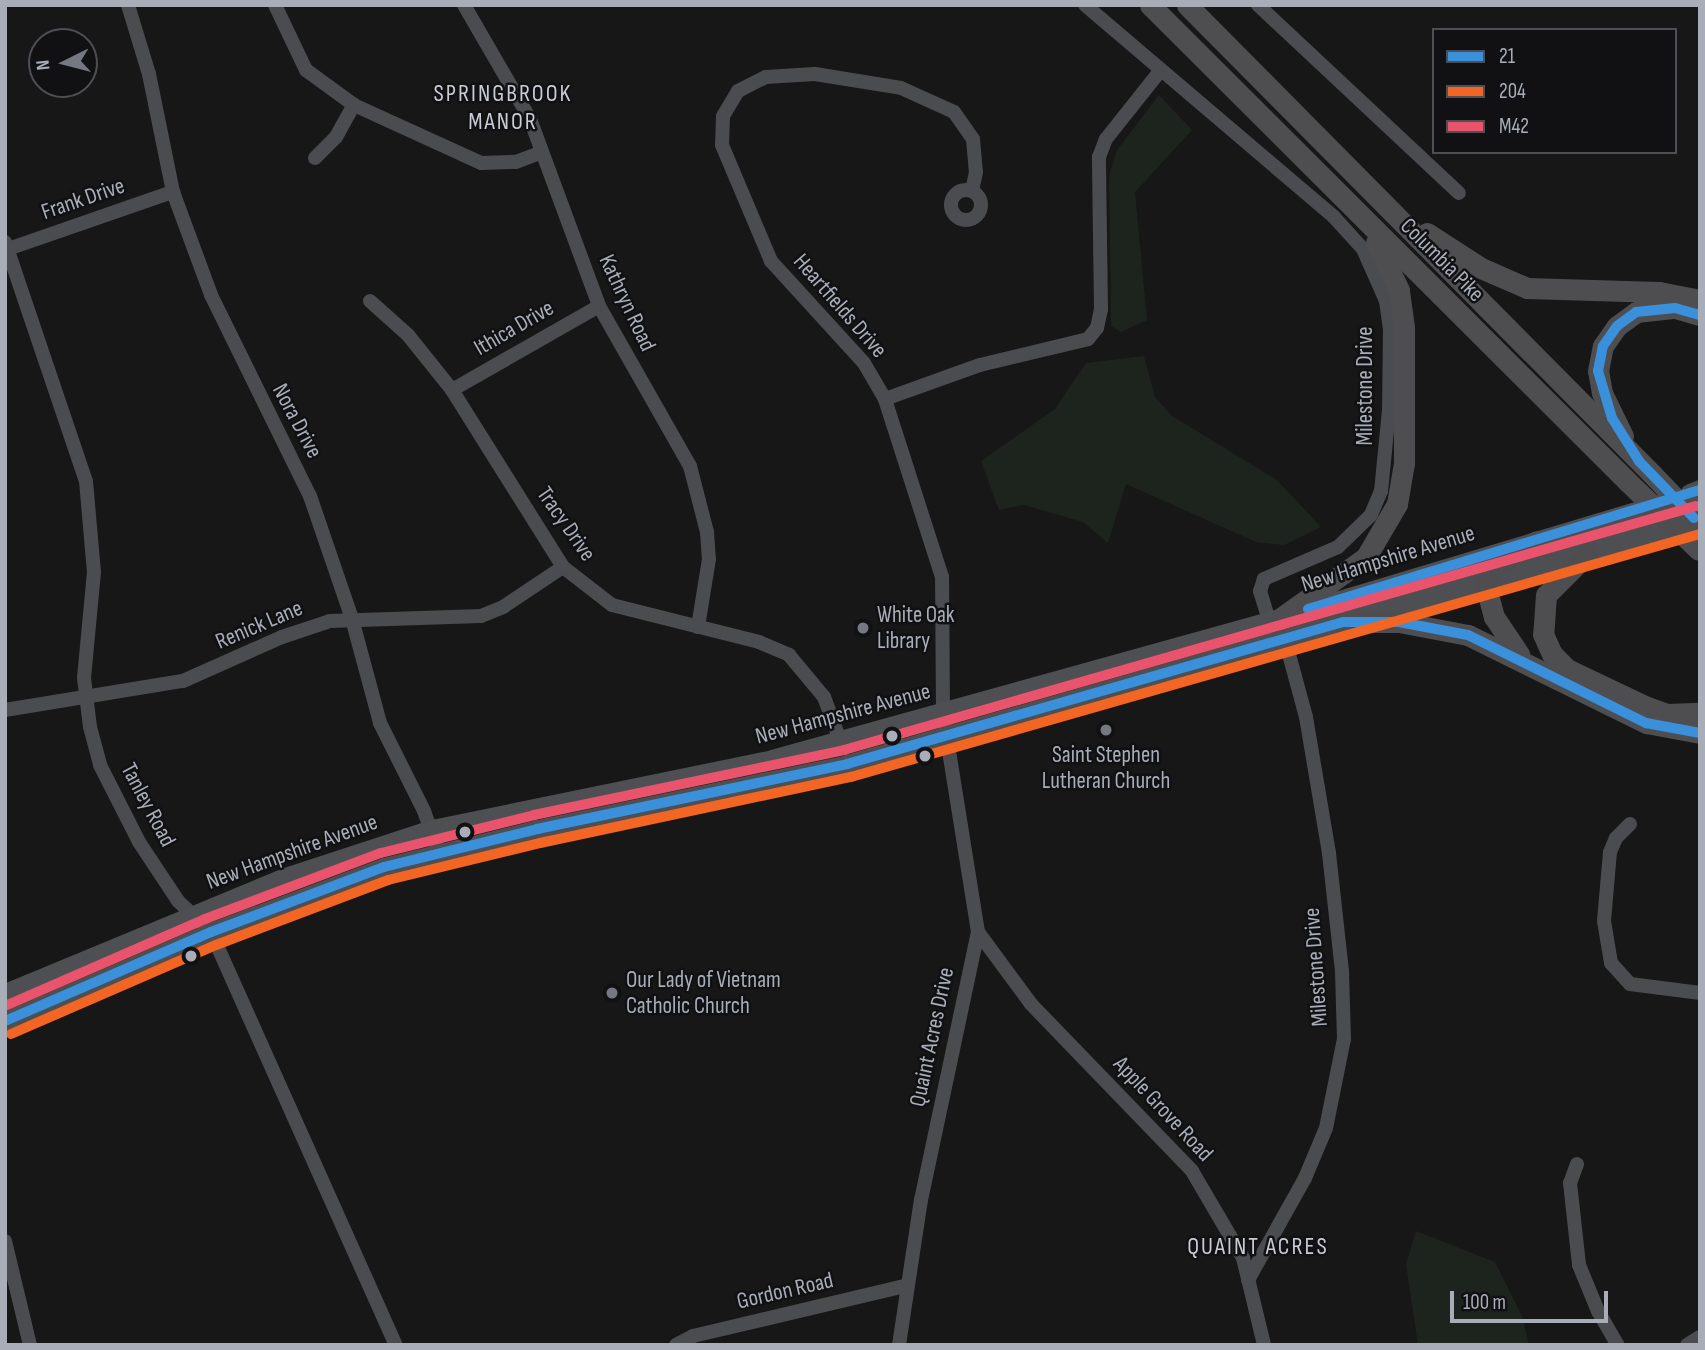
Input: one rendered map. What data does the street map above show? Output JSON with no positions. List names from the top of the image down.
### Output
{
  "streets": {
    "highway": ["Columbia Pike"],
    "main road": ["New Hampshire Avenue"],
    "street": [
      "Frank Drive",
      "Kathryn Road",
      "Heartfields Drive",
      "Ithica Drive",
      "Milestone Drive",
      "Nora Drive",
      "Tracy Drive",
      "Renick Lane",
      "Tanley Road",
      "Quaint Acres Drive",
      "Apple Grove Road",
      "Gordon Road"
    ]
  },
  "crossings": [
    ["Frank Drive", "Nora Drive"],
    ["Frank Drive", "Tanley Road"],
    ["Columbia Pike", "New Hampshire Avenue"],
    ["Kathryn Road", "Ithica Drive"],
    ["Kathryn Road", "Tracy Drive"],
    ["Heartfields Drive", "New Hampshire Avenue"],
    ["Heartfields Drive", "Quaint Acres Drive"],
    ["Ithica Drive", "Tracy Drive"],
    ["Milestone Drive", "New Hampshire Avenue"],
    ["Milestone Drive", "Apple Grove Road"],
    ["Nora Drive", "New Hampshire Avenue"],
    ["Nora Drive", "Renick Lane"],
    ["Tracy Drive", "New Hampshire Avenue"],
    ["Tracy Drive", "Renick Lane"],
    ["New Hampshire Avenue", "Tanley Road"],
    ["New Hampshire Avenue", "Quaint Acres Drive"],
    ["Renick Lane", "Tanley Road"],
    ["Quaint Acres Drive", "Apple Grove Road"],
    ["Quaint Acres Drive", "Gordon Road"]
  ],
  "districts": ["SPRINGBROOK MANOR", "QUAINT ACRES"],
  "places": ["White Oak Library", "Saint Stephen Lutheran Church", "Our Lady of Vietnam Catholic Church"],
  "lines": ["transit line 21", "transit line M42", "transit line 204"],
  "legend": ["21", "204", "M42"],
  "scale_bar": "100 m",
  "north": "left"
}
